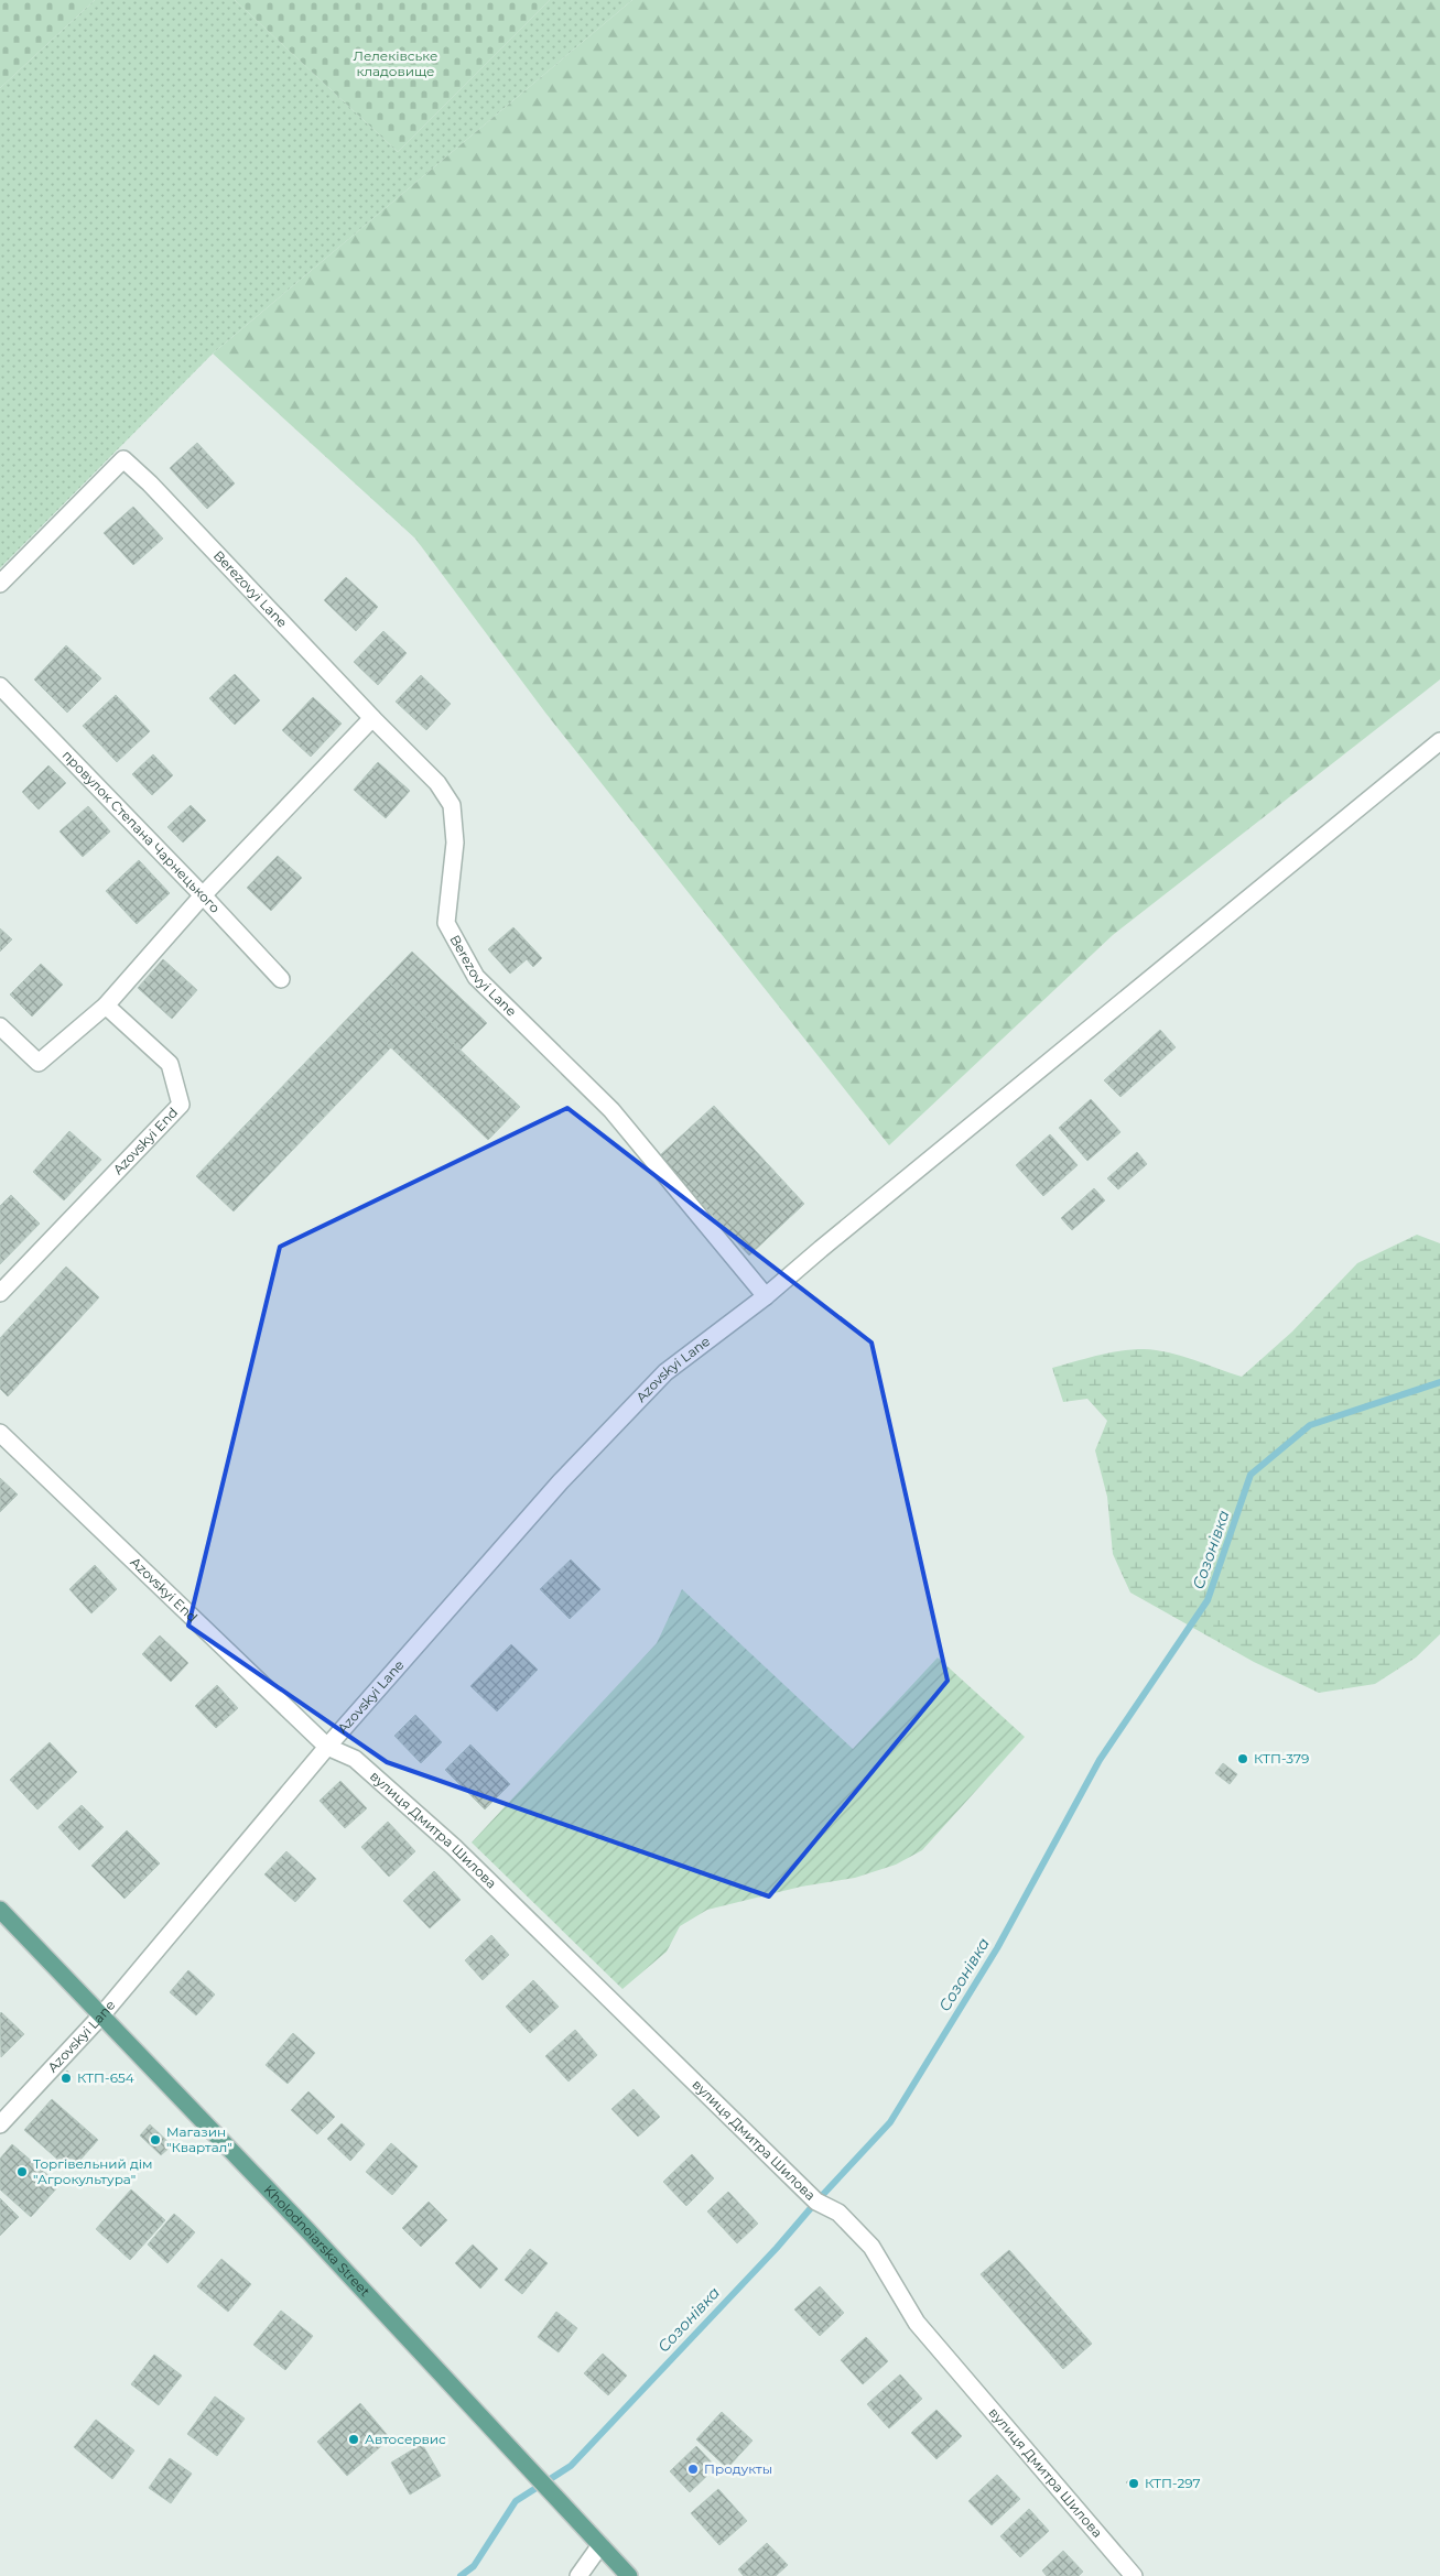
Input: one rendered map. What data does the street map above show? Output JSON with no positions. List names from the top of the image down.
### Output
{
  "streets": {
    "main road": ["Kholodnoiarska Street"],
    "street": [
      "Berezovyi Lane",
      "провулок Степана Чарнецького",
      "Azovskyi End",
      "Azovskyi Lane",
      "вулиця Дмитра Шилова"
    ]
  },
  "crossings": [
    ["Berezovyi Lane", "Azovskyi Lane"],
    ["Azovskyi End", "Azovskyi Lane"],
    ["Azovskyi End", "вулиця Дмитра Шилова"],
    ["Azovskyi Lane", "вулиця Дмитра Шилова"],
    ["Azovskyi Lane", "Kholodnoiarska Street"]
  ],
  "water": ["Созонівка"],
  "parks": ["Лелеківське кладовище"],
  "places": [
    "КТП-379",
    "КТП-654",
    "Магазин \"Квартал\"",
    "Торгівельний дім \"Агрокультура\"",
    "Автосервис",
    "Продукты",
    "КТП-297"
  ]
}
